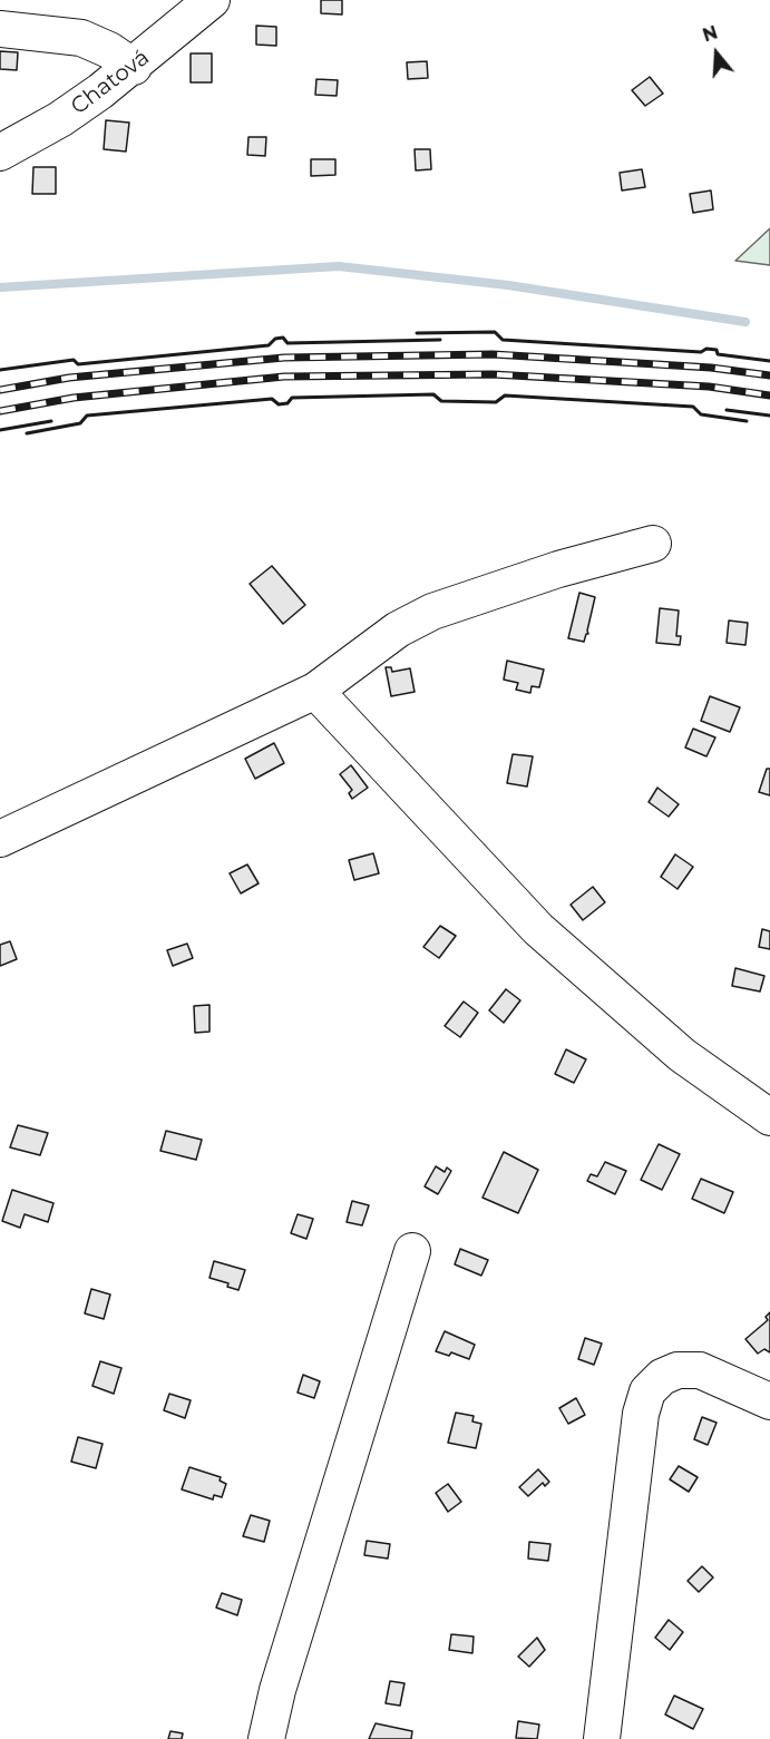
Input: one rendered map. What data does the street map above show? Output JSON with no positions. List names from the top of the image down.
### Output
{
  "streets": {
    "street": ["Chatová"]
  },
  "north": "top"
}
